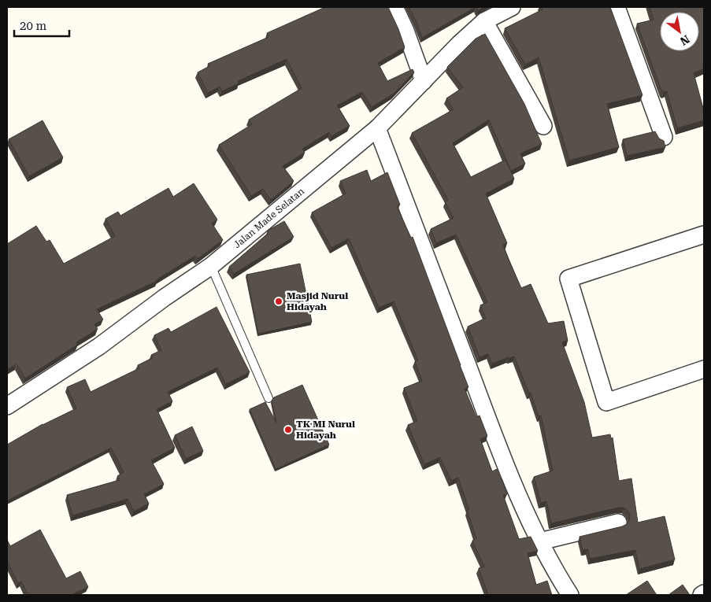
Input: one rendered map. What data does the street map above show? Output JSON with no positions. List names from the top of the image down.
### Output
{
  "streets": {
    "street": ["Jalan Made Selatan"]
  },
  "places": ["Masjid Nurul Hidayah", "TK MI Nurul Hidayah"],
  "scale_bar": "20 m",
  "north": "bottom right"
}
